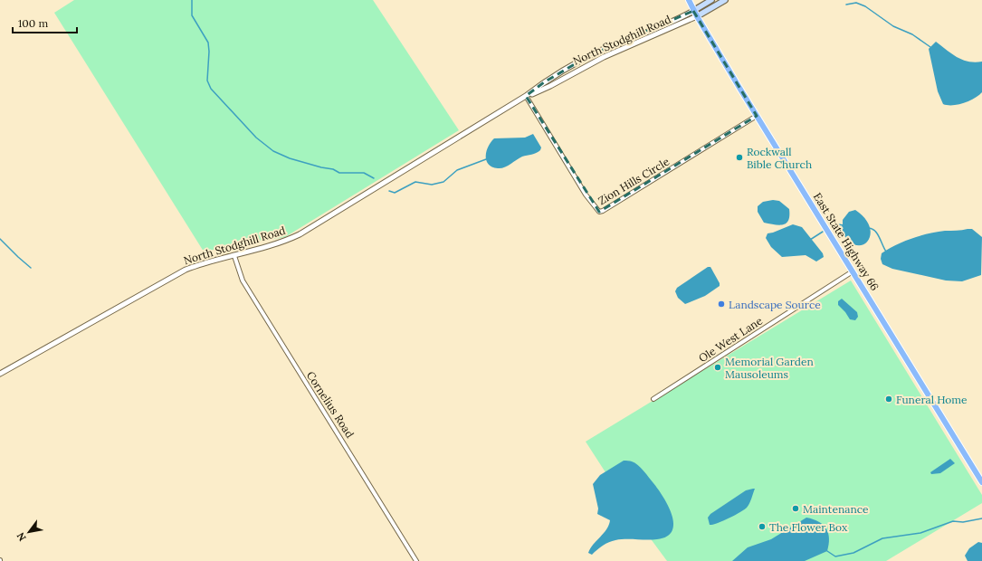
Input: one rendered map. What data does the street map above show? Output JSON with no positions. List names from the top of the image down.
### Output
{
  "streets": {
    "main road": ["North Stodghill Road", "East State Highway 66"],
    "street": ["Zion Hills Circle", "Ole West Lane", "Cornelius Road"]
  },
  "crossings": [
    ["North Stodghill Road", "Zion Hills Circle"],
    ["North Stodghill Road", "East State Highway 66"],
    ["North Stodghill Road", "Cornelius Road"],
    ["Zion Hills Circle", "East State Highway 66"],
    ["East State Highway 66", "Ole West Lane"]
  ],
  "places": [
    "Rockwall Bible Church",
    "Landscape Source",
    "Memorial Garden Mausoleums",
    "Funeral Home",
    "Maintenance",
    "The Flower Box"
  ],
  "scale_bar": "100 m",
  "north": "bottom left"
}
